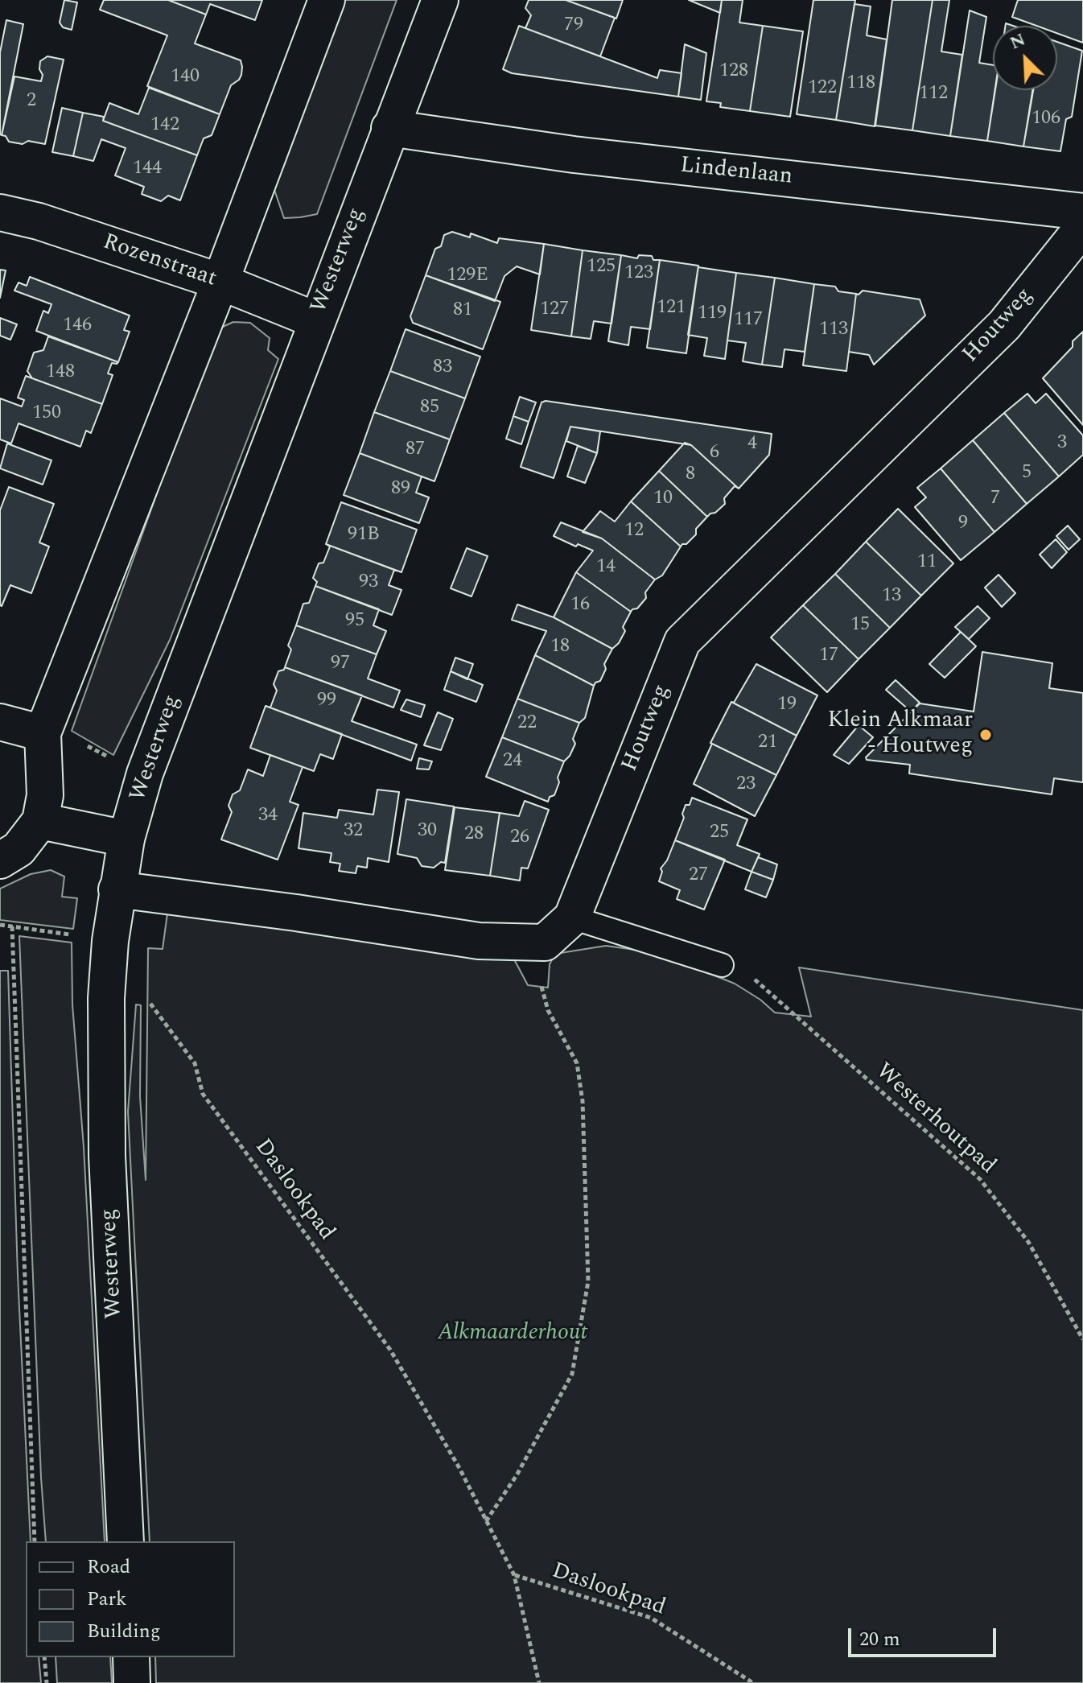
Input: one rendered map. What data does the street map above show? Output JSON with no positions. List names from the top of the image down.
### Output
{
  "streets": {
    "street": [
      "Lindenlaan",
      "Westerweg",
      "Rozenstraat",
      "Houtweg"
    ],
    "path": ["Westerhoutpad", "Daslookpad"]
  },
  "crossings": [
    ["Lindenlaan", "Westerweg"],
    ["Westerweg", "Rozenstraat"]
  ],
  "parks": ["Alkmaarderhout"],
  "places": ["Klein Alkmaar - Houtweg"],
  "house_numbers": [
    "79",
    "128",
    "140",
    "118",
    "122",
    "112",
    "2",
    "106",
    "142",
    "144",
    "125",
    "123",
    "129E",
    "121",
    "127",
    "81",
    "119",
    "117",
    "146",
    "113",
    "83",
    "148",
    "85",
    "150",
    "3",
    "4",
    "87",
    "6",
    "5",
    "8",
    "89",
    "10",
    "7",
    "9",
    "12",
    "91B",
    "11",
    "14",
    "93",
    "13",
    "16",
    "95",
    "15",
    "18",
    "17",
    "97",
    "99",
    "19",
    "22",
    "21",
    "24",
    "23",
    "34",
    "32",
    "30",
    "25",
    "28",
    "26",
    "27"
  ],
  "legend": ["Road", "Park", "Building"],
  "scale_bar": "20 m",
  "north": "top left"
}
